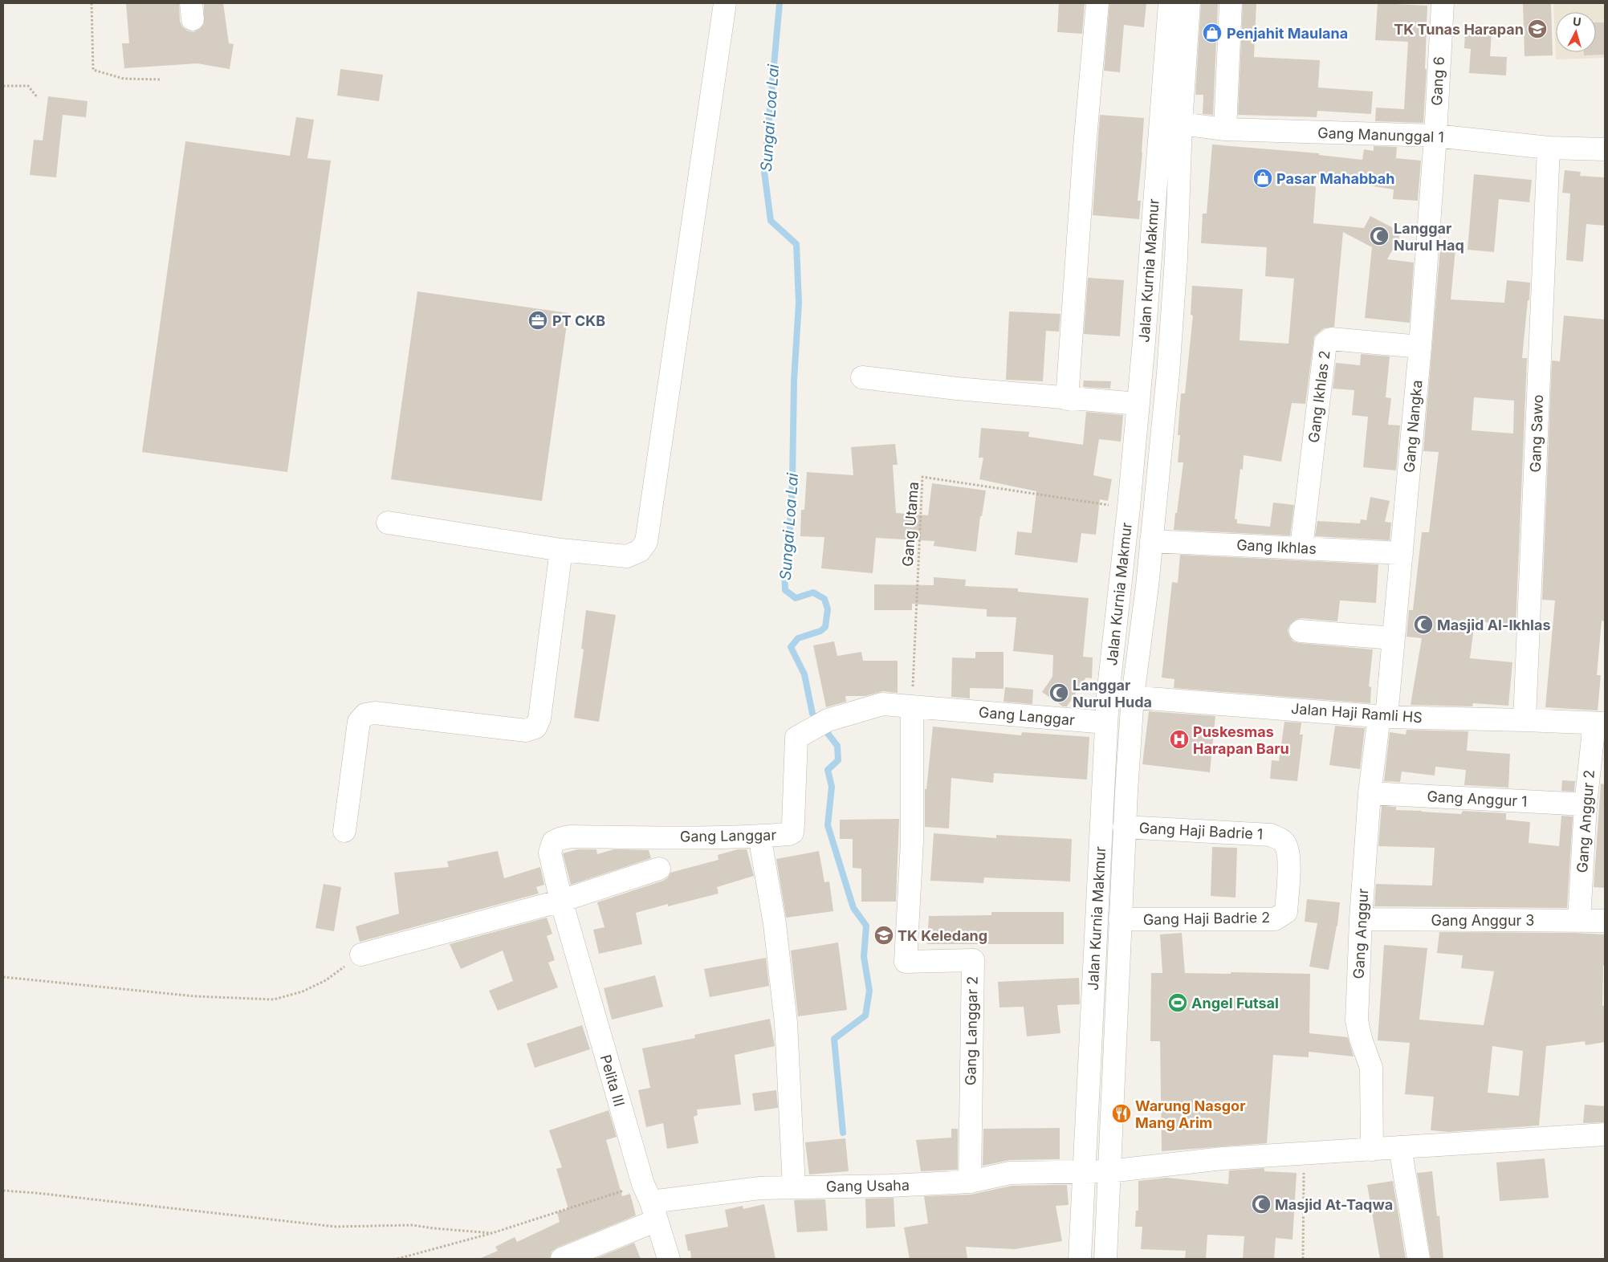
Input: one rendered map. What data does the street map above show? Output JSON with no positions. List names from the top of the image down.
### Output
{
  "streets": {
    "street": [
      "Gang 6",
      "Gang Manunggal 1",
      "Jalan Kurnia Makmur",
      "Gang Ikhlas 2",
      "Gang Nangka",
      "Gang Sawo",
      "Gang Ikhlas",
      "Jalan Haji Ramli HS",
      "Gang Langgar",
      "Gang Anggur 1",
      "Gang Anggur 2",
      "Gang Haji Badrie 1",
      "Gang Haji Badrie 2",
      "Gang Anggur 3",
      "Gang Anggur",
      "Gang Langgar 2",
      "Pelita III",
      "Gang Usaha"
    ],
    "path": ["Gang Utama"]
  },
  "crossings": [
    ["Gang 6", "Gang Manunggal 1"],
    ["Gang 6", "Gang Nangka"],
    ["Gang Manunggal 1", "Jalan Kurnia Makmur"],
    ["Gang Manunggal 1", "Gang Nangka"],
    ["Gang Manunggal 1", "Gang Sawo"],
    ["Jalan Kurnia Makmur", "Gang Utama"],
    ["Jalan Kurnia Makmur", "Gang Ikhlas"],
    ["Jalan Kurnia Makmur", "Jalan Haji Ramli HS"],
    ["Jalan Kurnia Makmur", "Gang Langgar"],
    ["Jalan Kurnia Makmur", "Gang Haji Badrie 1"],
    ["Jalan Kurnia Makmur", "Gang Haji Badrie 2"],
    ["Jalan Kurnia Makmur", "Gang Usaha"],
    ["Gang Ikhlas 2", "Gang Nangka"],
    ["Gang Ikhlas 2", "Gang Ikhlas"],
    ["Gang Nangka", "Gang Ikhlas"],
    ["Gang Nangka", "Jalan Haji Ramli HS"],
    ["Gang Nangka", "Gang Anggur"],
    ["Gang Sawo", "Jalan Haji Ramli HS"],
    ["Gang Utama", "Gang Langgar"],
    ["Gang Utama", "Gang Langgar 2"],
    ["Jalan Haji Ramli HS", "Gang Anggur 2"],
    ["Jalan Haji Ramli HS", "Gang Anggur"],
    ["Gang Langgar", "Gang Langgar 2"],
    ["Gang Langgar", "Pelita III"],
    ["Gang Anggur 1", "Gang Anggur 2"],
    ["Gang Anggur 1", "Gang Anggur"],
    ["Gang Anggur 2", "Gang Anggur 3"],
    ["Gang Haji Badrie 1", "Gang Haji Badrie 2"],
    ["Gang Anggur 3", "Gang Anggur"],
    ["Gang Anggur", "Gang Usaha"],
    ["Gang Langgar 2", "Gang Usaha"],
    ["Pelita III", "Gang Usaha"]
  ],
  "water": ["Sungai Loa Lai"],
  "places": {
    "school or university": ["TK Tunas Harapan", "TK Keledang"],
    "shop": ["Penjahit Maulana", "Pasar Mahabbah"],
    "mosque": [
      "Langgar Nurul Haq",
      "Masjid Al-Ikhlas",
      "Langgar Nurul Huda",
      "Masjid At-Taqwa"
    ],
    "office": ["PT CKB"],
    "hospital": ["Puskesmas Harapan Baru"],
    "sports": ["Angel Futsal"],
    "restaurant": ["Warung Nasgor Mang Arim"]
  },
  "north": "top"
}
